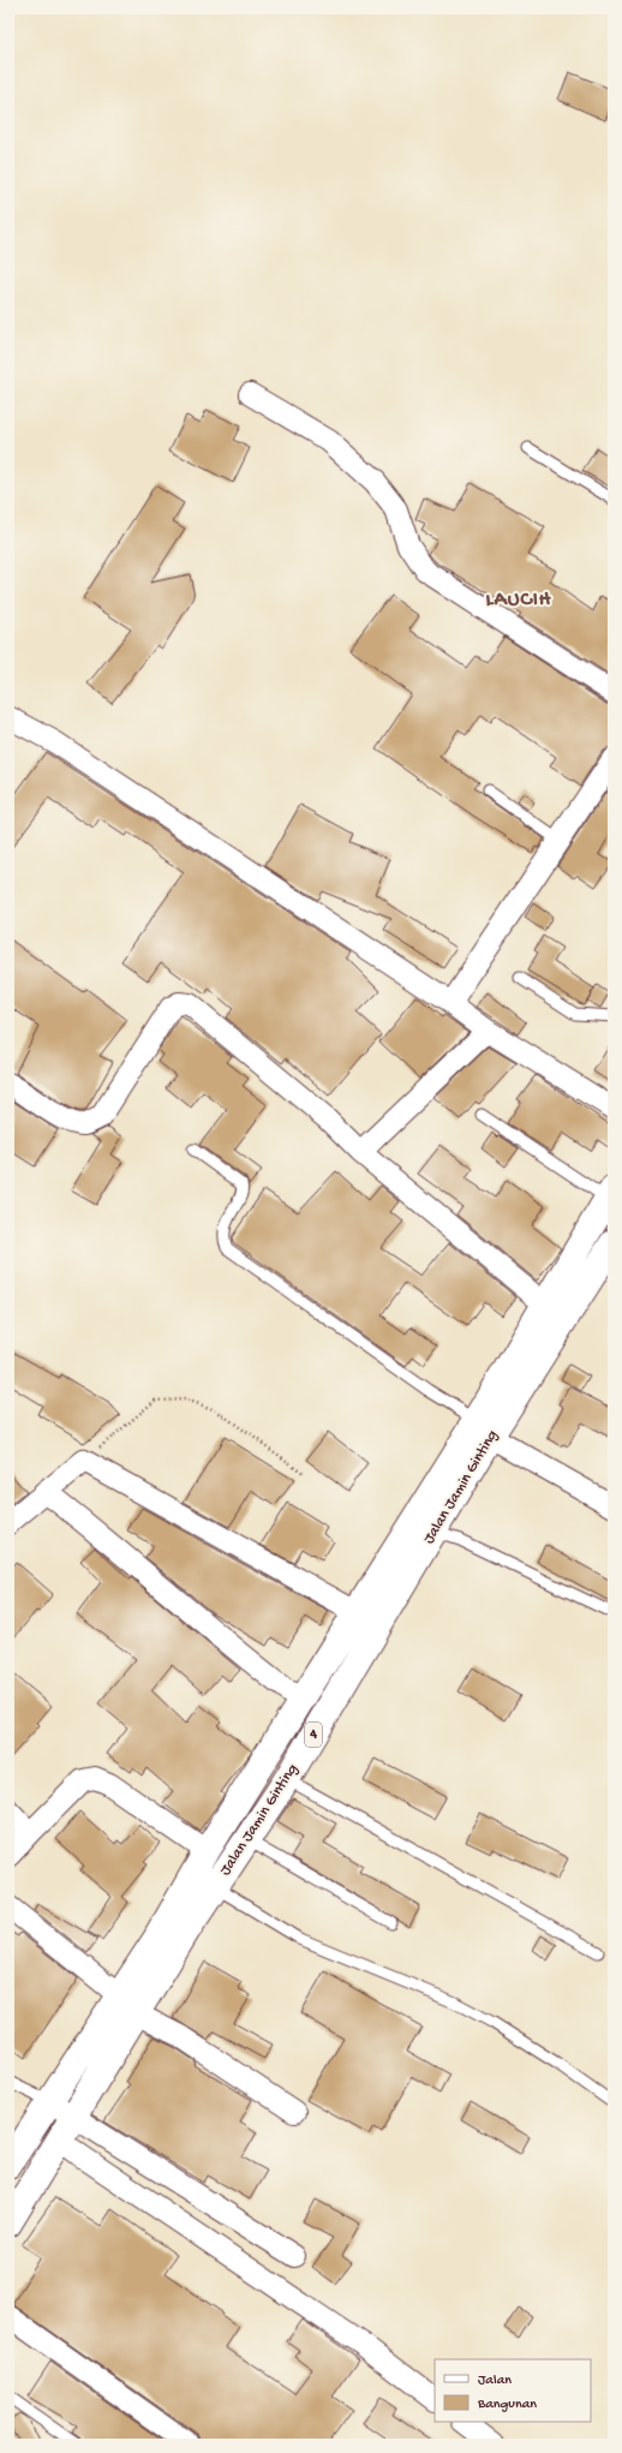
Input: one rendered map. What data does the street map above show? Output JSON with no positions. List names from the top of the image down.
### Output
{
  "streets": {
    "highway": ["Jalan Jamin Ginting", "4"]
  },
  "districts": ["LAUCIH"],
  "legend": ["Jalan", "Bangunan"]
}
